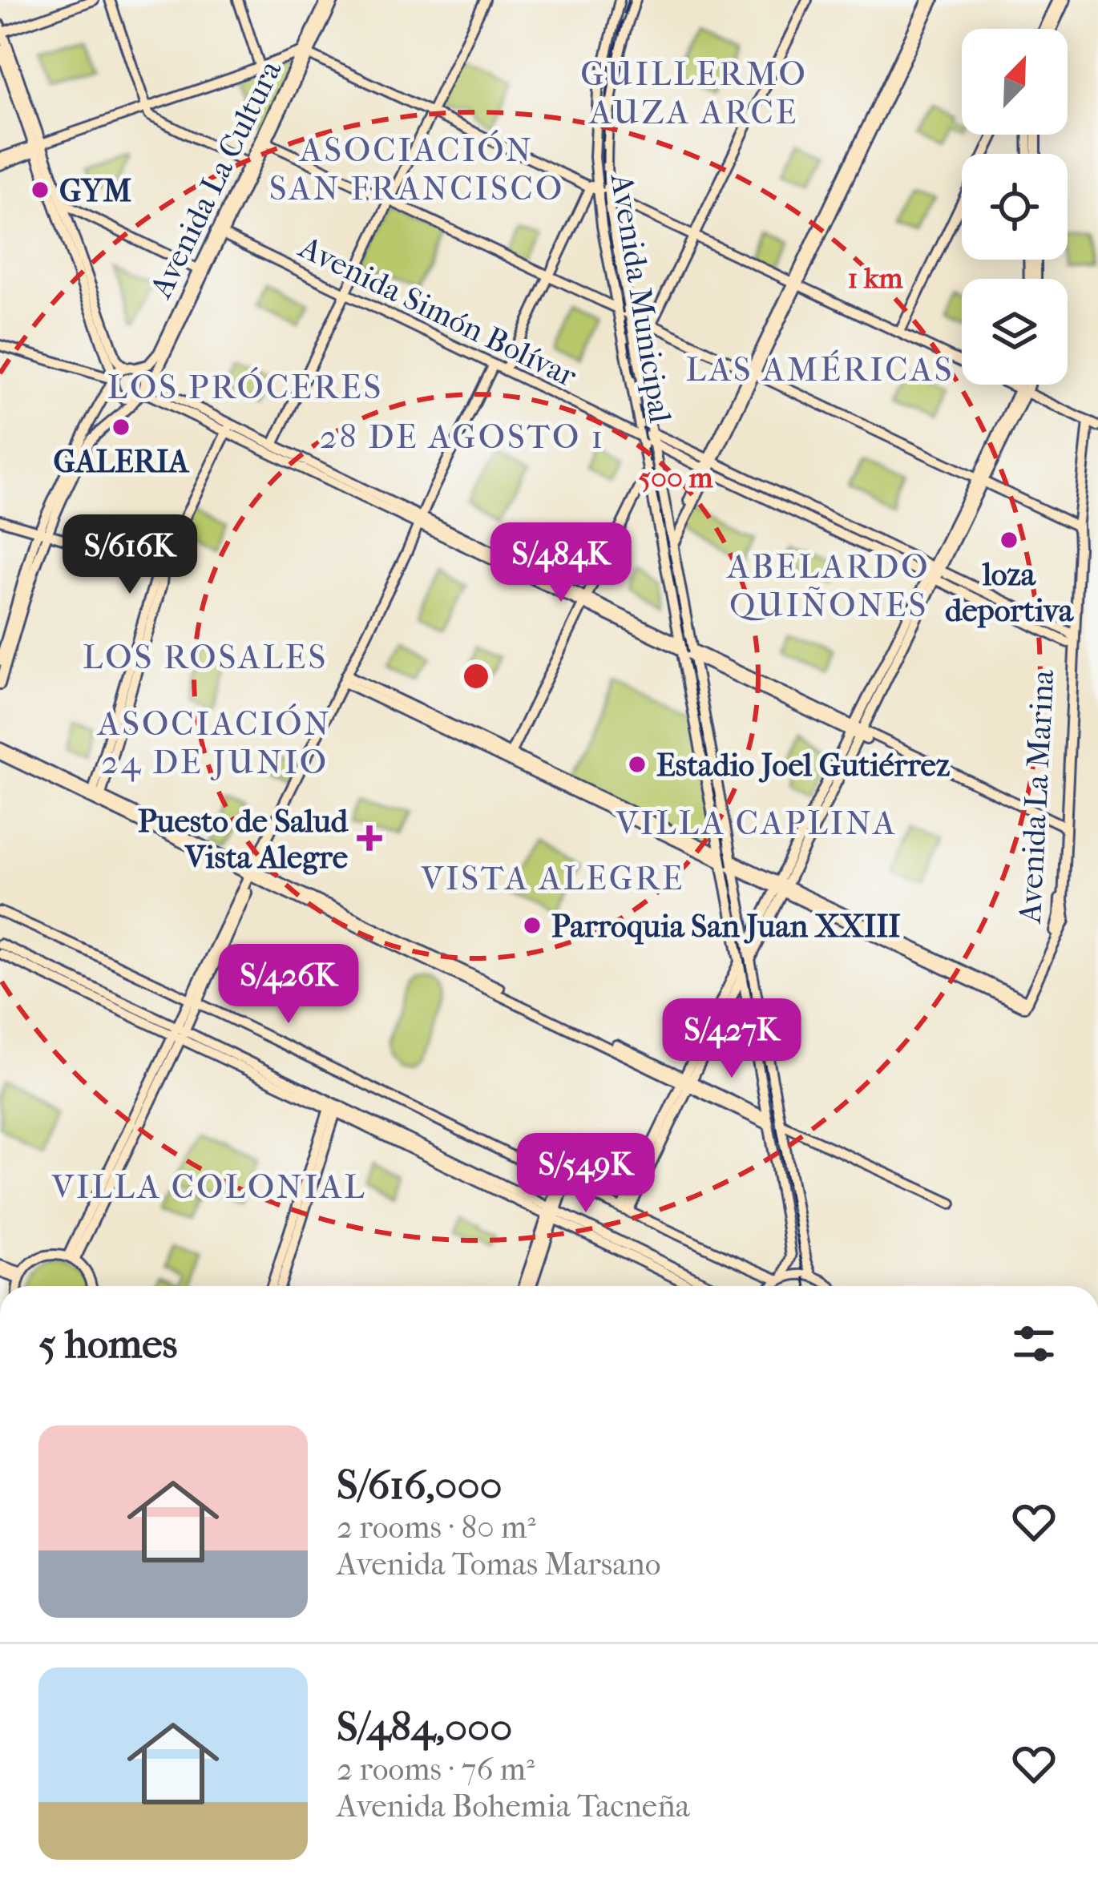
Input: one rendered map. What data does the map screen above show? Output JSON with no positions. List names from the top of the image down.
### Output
{
  "streets": {
    "street": [
      "Avenida La Cultura",
      "Avenida Municipal",
      "Avenida Simón Bolívar",
      "Avenida La Marina"
    ]
  },
  "crossings": [
    ["Avenida La Cultura", "Avenida Simón Bolívar"],
    ["Avenida Municipal", "Avenida Simón Bolívar"],
    ["Avenida Simón Bolívar", "Avenida La Marina"]
  ],
  "districts": [
    "GUILLERMO AUZA ARCE",
    "ASOCIACIÓN SAN FRANCISCO",
    "LAS AMÉRICAS",
    "LOS PRÓCERES",
    "28 DE AGOSTO 1",
    "ABELARDO QUIÑONES",
    "LOS ROSALES",
    "ASOCIACIÓN 24 DE JUNIO",
    "VILLA CAPLINA",
    "VISTA ALEGRE",
    "VILLA COLONIAL"
  ],
  "places": {
    "other": [
      "GYM",
      "GALERIA",
      "loza deportiva",
      "Estadio Joel Gutiérrez",
      "Parroquia San Juan XXIII"
    ],
    "health": ["Puesto de Salud Vista Alegre"]
  },
  "north": "top right",
  "page": {
    "price": [
      "S/616K",
      "S/484K",
      "S/426K",
      "S/427K",
      "S/549K"
    ],
    "heading": "5 homes",
    "list": [
      {
        "name": "S/616,000",
        "note": "2 rooms · 80 m² · Avenida Tomas Marsano"
      },
      {
        "name": "S/484,000",
        "note": "2 rooms · 76 m² · Avenida Bohemia Tacneña"
      }
    ]
  },
  "rings": ["1 km", "500 m"]
}
